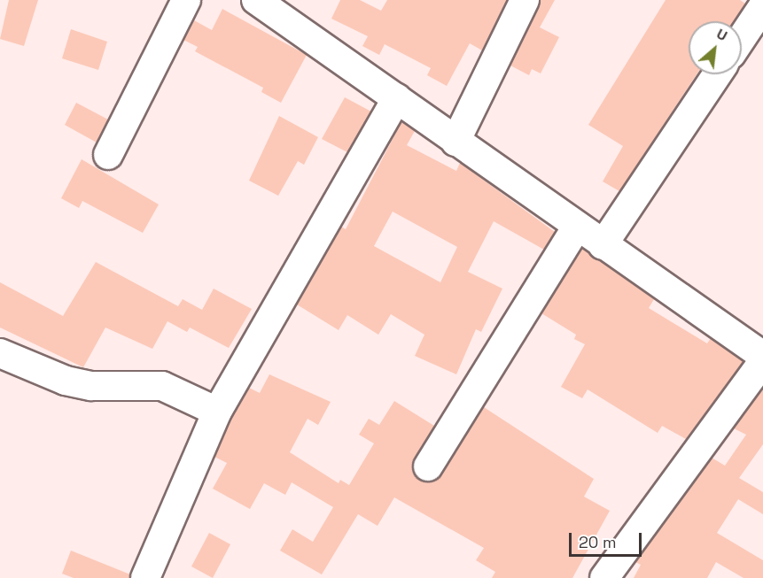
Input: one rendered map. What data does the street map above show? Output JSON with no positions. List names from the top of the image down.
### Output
{
  "scale_bar": "20 m",
  "north": "top right"
}
